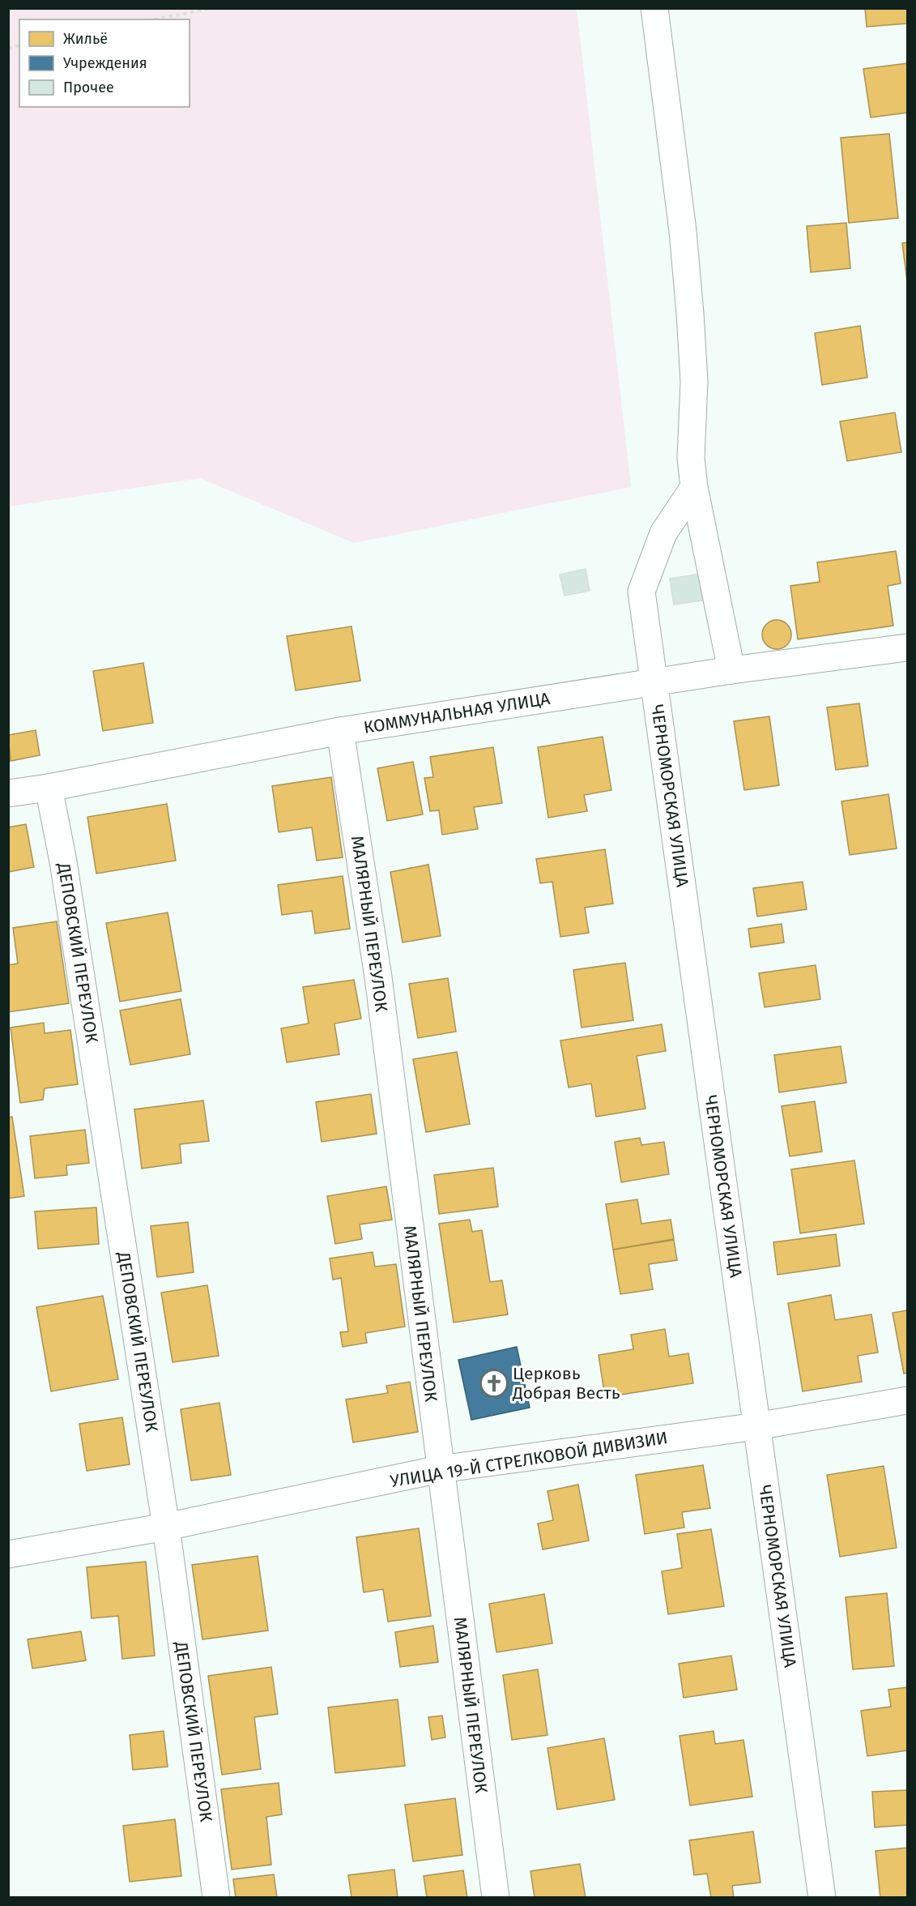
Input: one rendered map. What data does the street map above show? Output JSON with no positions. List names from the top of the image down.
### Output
{
  "streets": {
    "street": [
      "КОММУНАЛЬНАЯ УЛИЦА",
      "ЧЕРНОМОРСКАЯ УЛИЦА",
      "МАЛЯРНЫЙ ПЕРЕУЛОК",
      "ДЕПОВСКИЙ ПЕРЕУЛОК",
      "УЛИЦА 19-Й СТРЕЛКОВОЙ ДИВИЗИИ"
    ]
  },
  "crossings": [
    ["КОММУНАЛЬНАЯ УЛИЦА", "ЧЕРНОМОРСКАЯ УЛИЦА"],
    ["КОММУНАЛЬНАЯ УЛИЦА", "МАЛЯРНЫЙ ПЕРЕУЛОК"],
    ["КОММУНАЛЬНАЯ УЛИЦА", "ДЕПОВСКИЙ ПЕРЕУЛОК"],
    ["ЧЕРНОМОРСКАЯ УЛИЦА", "УЛИЦА 19-Й СТРЕЛКОВОЙ ДИВИЗИИ"],
    ["МАЛЯРНЫЙ ПЕРЕУЛОК", "УЛИЦА 19-Й СТРЕЛКОВОЙ ДИВИЗИИ"],
    ["ДЕПОВСКИЙ ПЕРЕУЛОК", "УЛИЦА 19-Й СТРЕЛКОВОЙ ДИВИЗИИ"]
  ],
  "places": {
    "church": ["Церковь Добрая Весть"]
  },
  "legend": ["Жильё", "Учреждения", "Прочее"]
}
